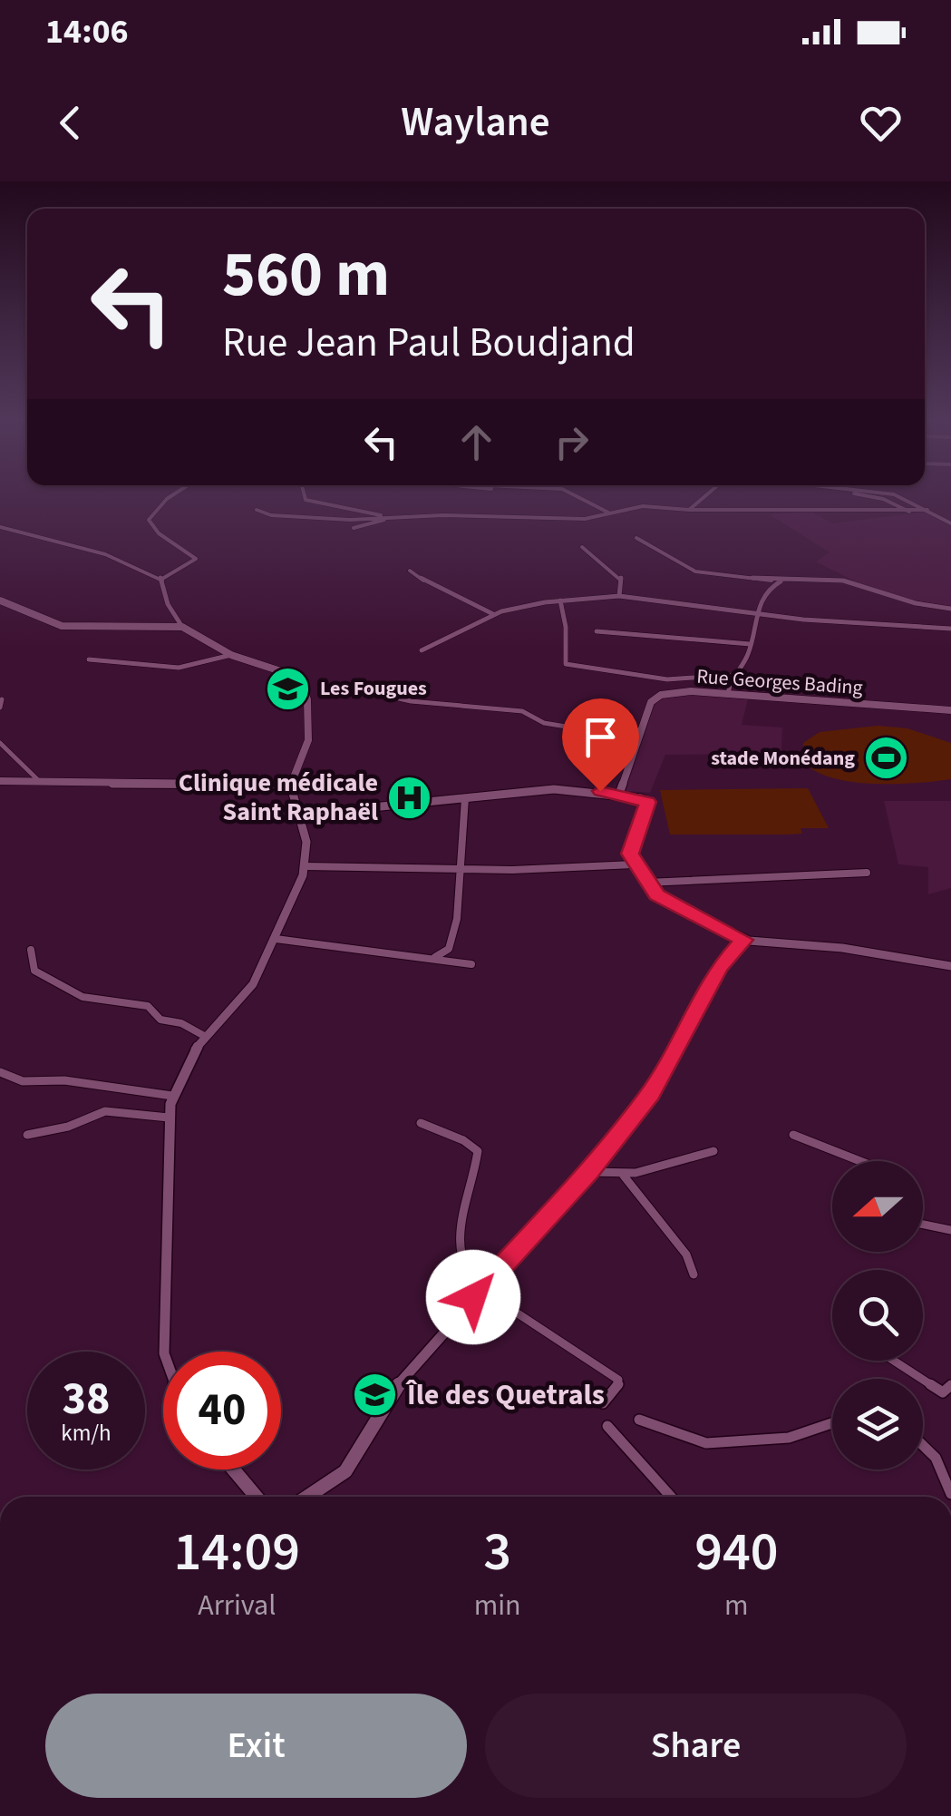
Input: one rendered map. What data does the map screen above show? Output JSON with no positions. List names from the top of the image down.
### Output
{
  "streets": {
    "street": ["Rue Georges Bading"]
  },
  "places": {
    "school or university": ["Les Fougues", "Île des Quetrals"],
    "sports": ["stade Monédang"],
    "hospital": ["Clinique médicale Saint Raphaël"]
  },
  "north": "left",
  "page": {
    "status": "14:06",
    "header": "Waylane",
    "turn": ["560 m", "Rue Jean Paul Boudjand"],
    "speed": "38 km/h",
    "limit": "40",
    "eta": [
      "14:09",
      "Arrival",
      "3",
      "min",
      "940",
      "m"
    ],
    "buttons": ["Exit", "Share"]
  }
}
